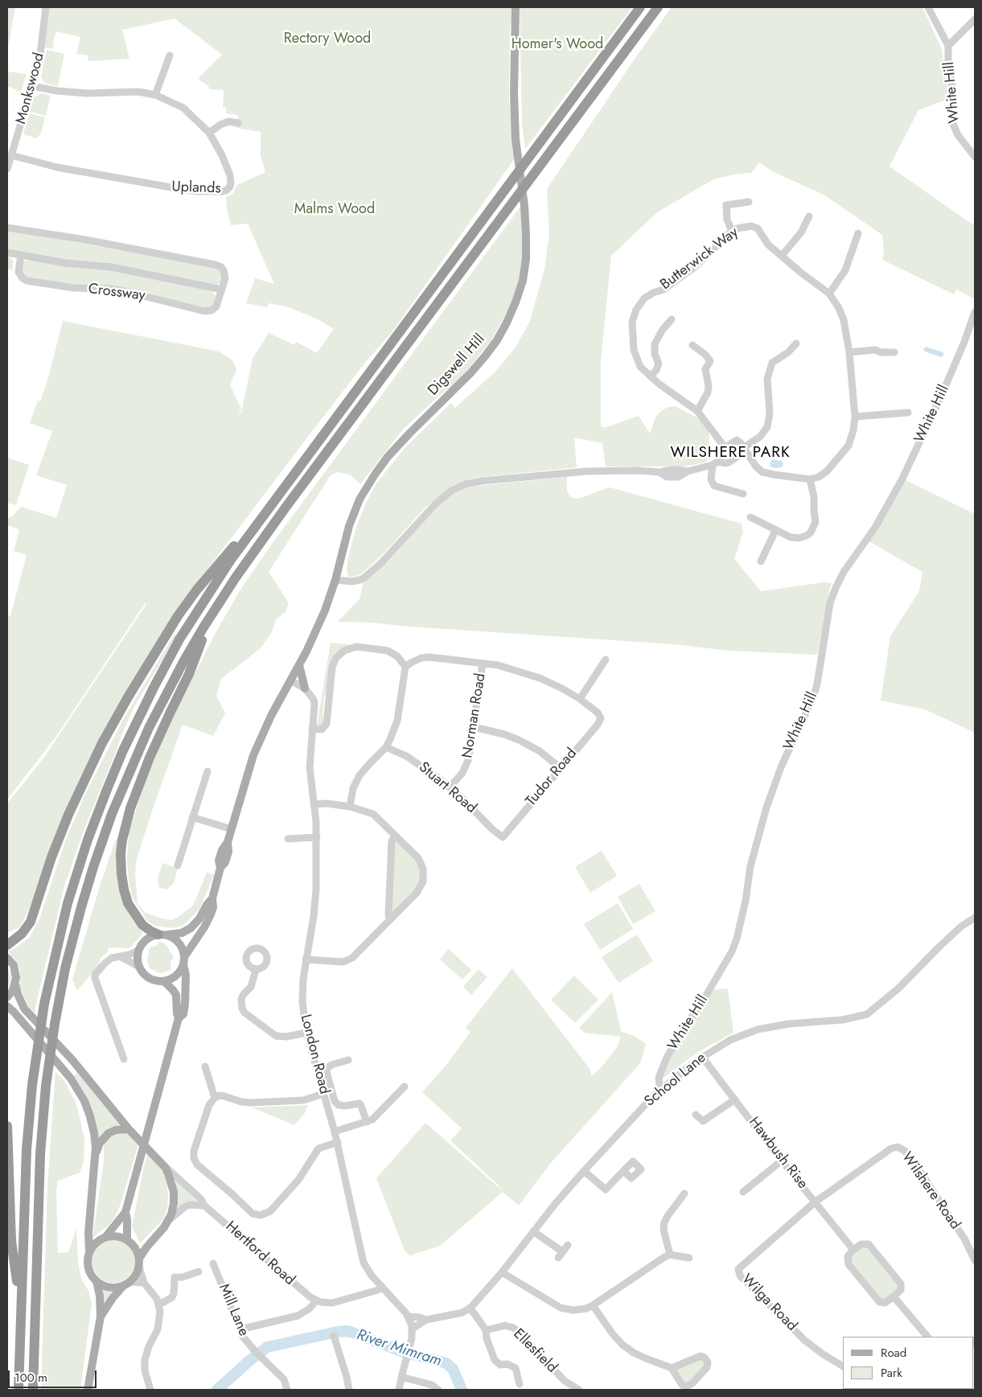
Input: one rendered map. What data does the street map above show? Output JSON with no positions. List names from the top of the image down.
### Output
{
  "streets": {
    "main road": ["Digswell Hill"],
    "street": [
      "Monkswood",
      "White Hill",
      "Uplands",
      "Butterwick Way",
      "Crossway",
      "Norman Road",
      "Tudor Road",
      "Stuart Road",
      "London Road",
      "School Lane",
      "Hawbush Rise",
      "Wilshere Road",
      "Hertford Road",
      "Wilga Road",
      "Mill Lane",
      "Ellesfield"
    ]
  },
  "crossings": [
    ["Monkswood", "Uplands"],
    ["White Hill", "School Lane"],
    ["Norman Road", "Stuart Road"],
    ["Tudor Road", "Stuart Road"],
    ["London Road", "School Lane"],
    ["School Lane", "Hawbush Rise"],
    ["Hawbush Rise", "Wilshere Road"],
    ["Hawbush Rise", "Wilga Road"],
    ["Wilshere Road", "Wilga Road"]
  ],
  "districts": ["WILSHERE PARK"],
  "water": ["River Mimram"],
  "parks": ["Rectory Wood", "Homer's Wood", "Malms Wood"],
  "legend": ["Road", "Park"],
  "scale_bar": "100 m"
}
